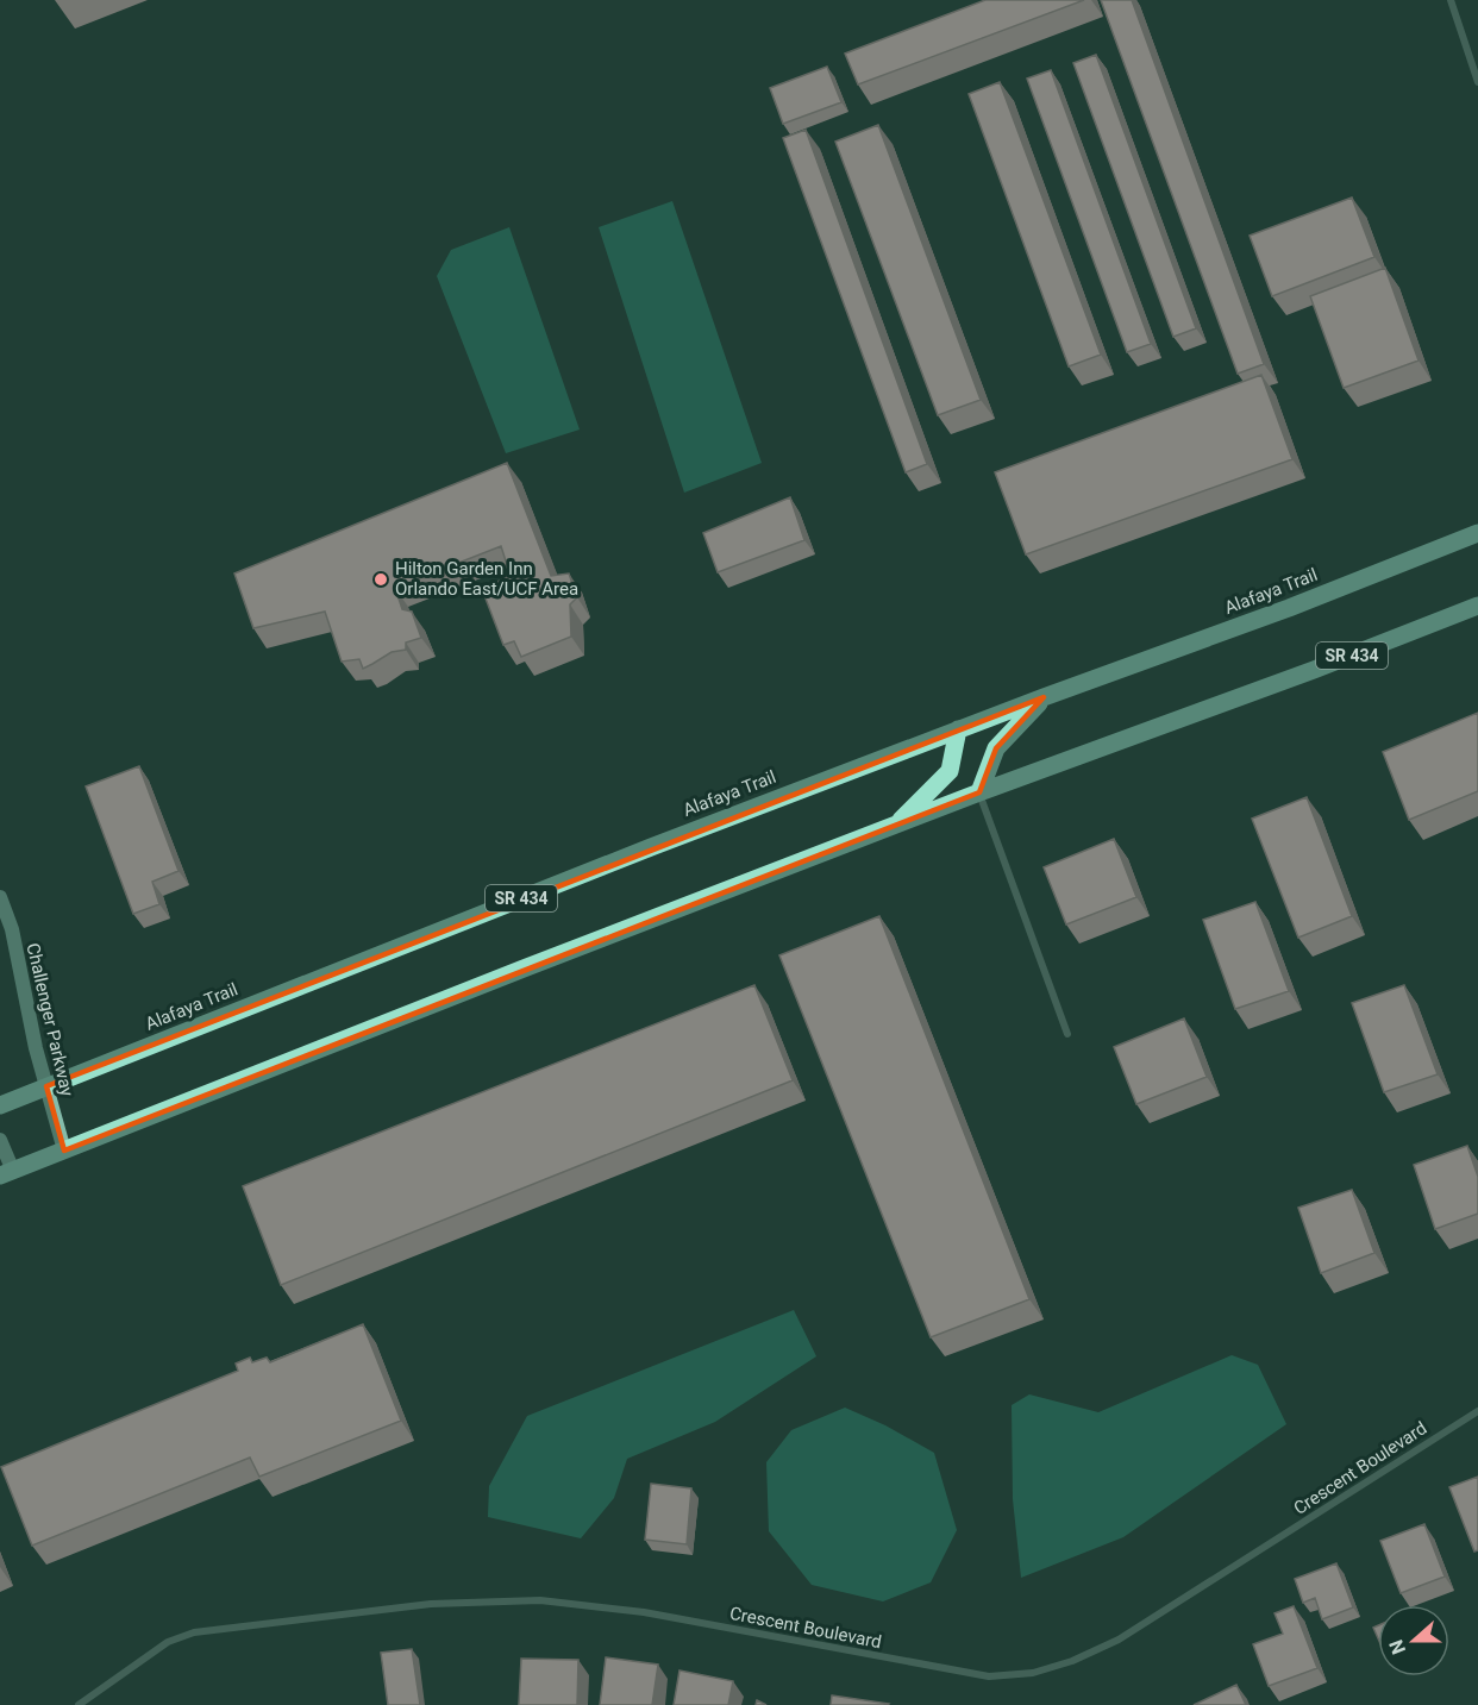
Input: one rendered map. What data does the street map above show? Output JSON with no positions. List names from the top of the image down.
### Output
{
  "streets": {
    "main road": ["Alafaya Trail", "SR 434", "Challenger Parkway"],
    "street": ["Crescent Boulevard"]
  },
  "crossings": [
    ["Alafaya Trail", "Challenger Parkway"],
    ["SR 434", "Challenger Parkway"]
  ],
  "places": ["Hilton Garden Inn Orlando East/UCF Area"],
  "north": "left"
}
